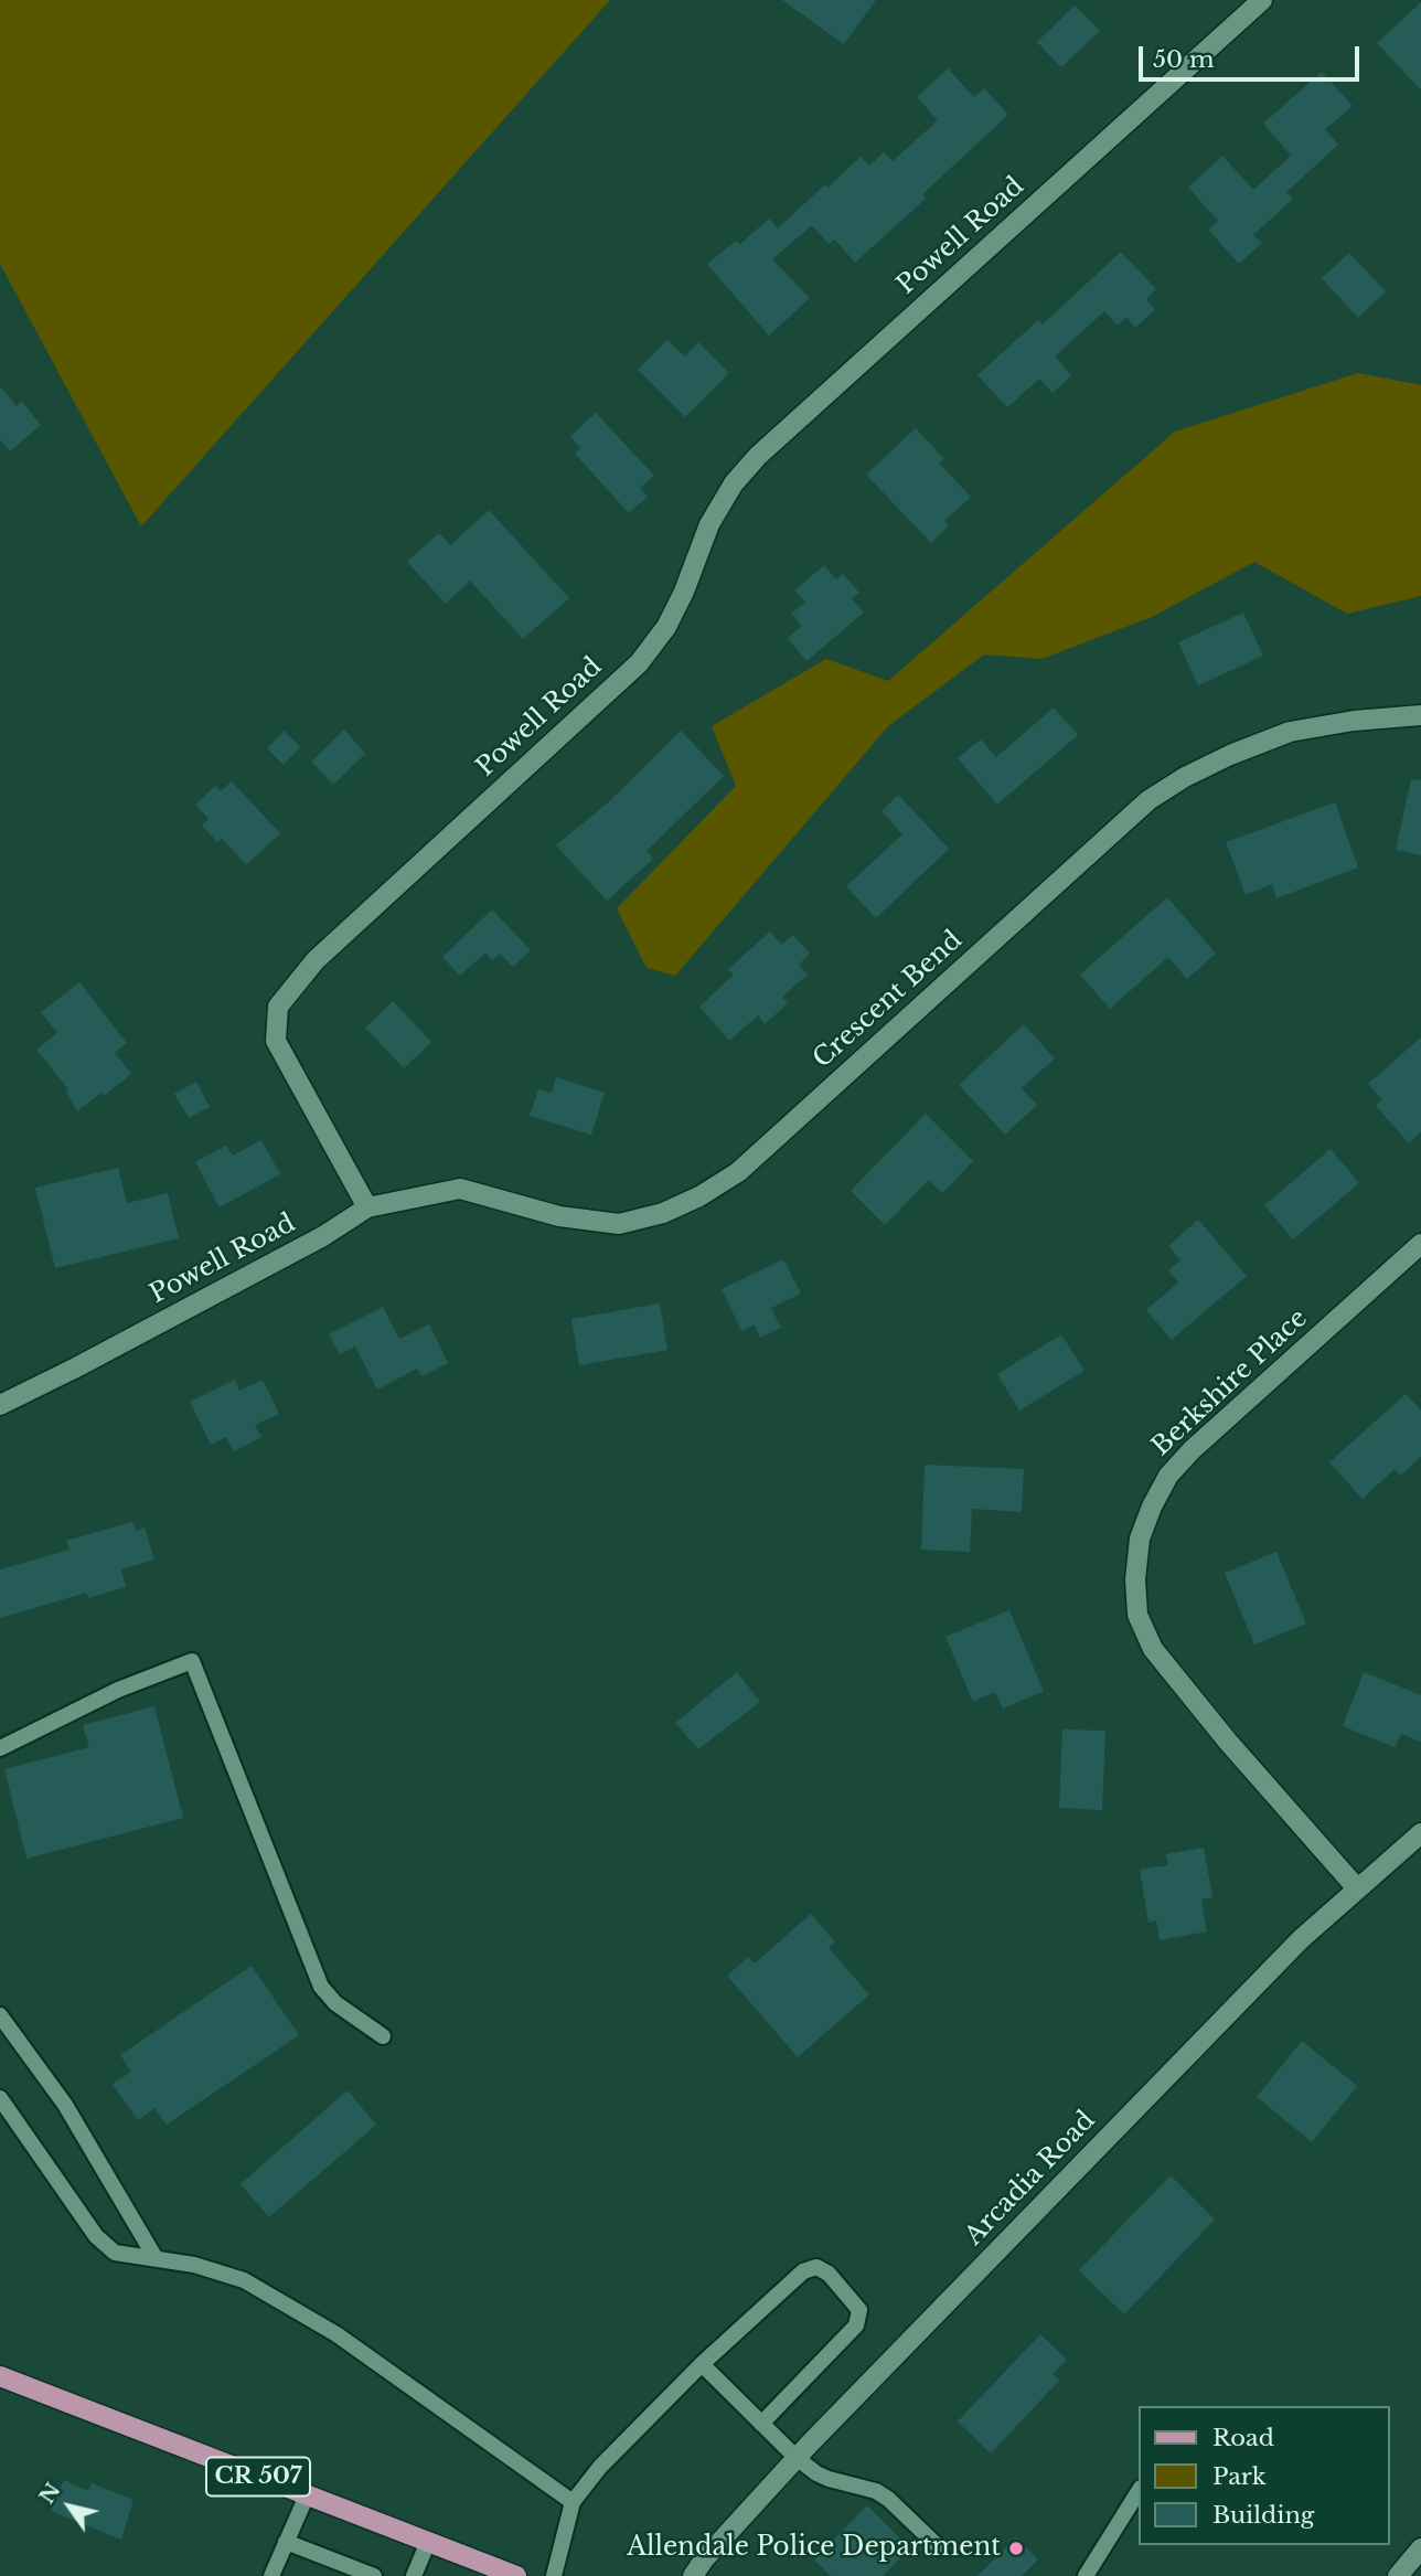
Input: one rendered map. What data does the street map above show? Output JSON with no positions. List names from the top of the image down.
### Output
{
  "streets": {
    "main road": ["CR 507"],
    "street": [
      "Powell Road",
      "Crescent Bend",
      "Berkshire Place",
      "Arcadia Road"
    ]
  },
  "crossings": [
    ["Powell Road", "Crescent Bend"],
    ["Berkshire Place", "Arcadia Road"]
  ],
  "places": ["Allendale Police Department"],
  "legend": ["Road", "Park", "Building"],
  "scale_bar": "50 m",
  "north": "top left"
}
